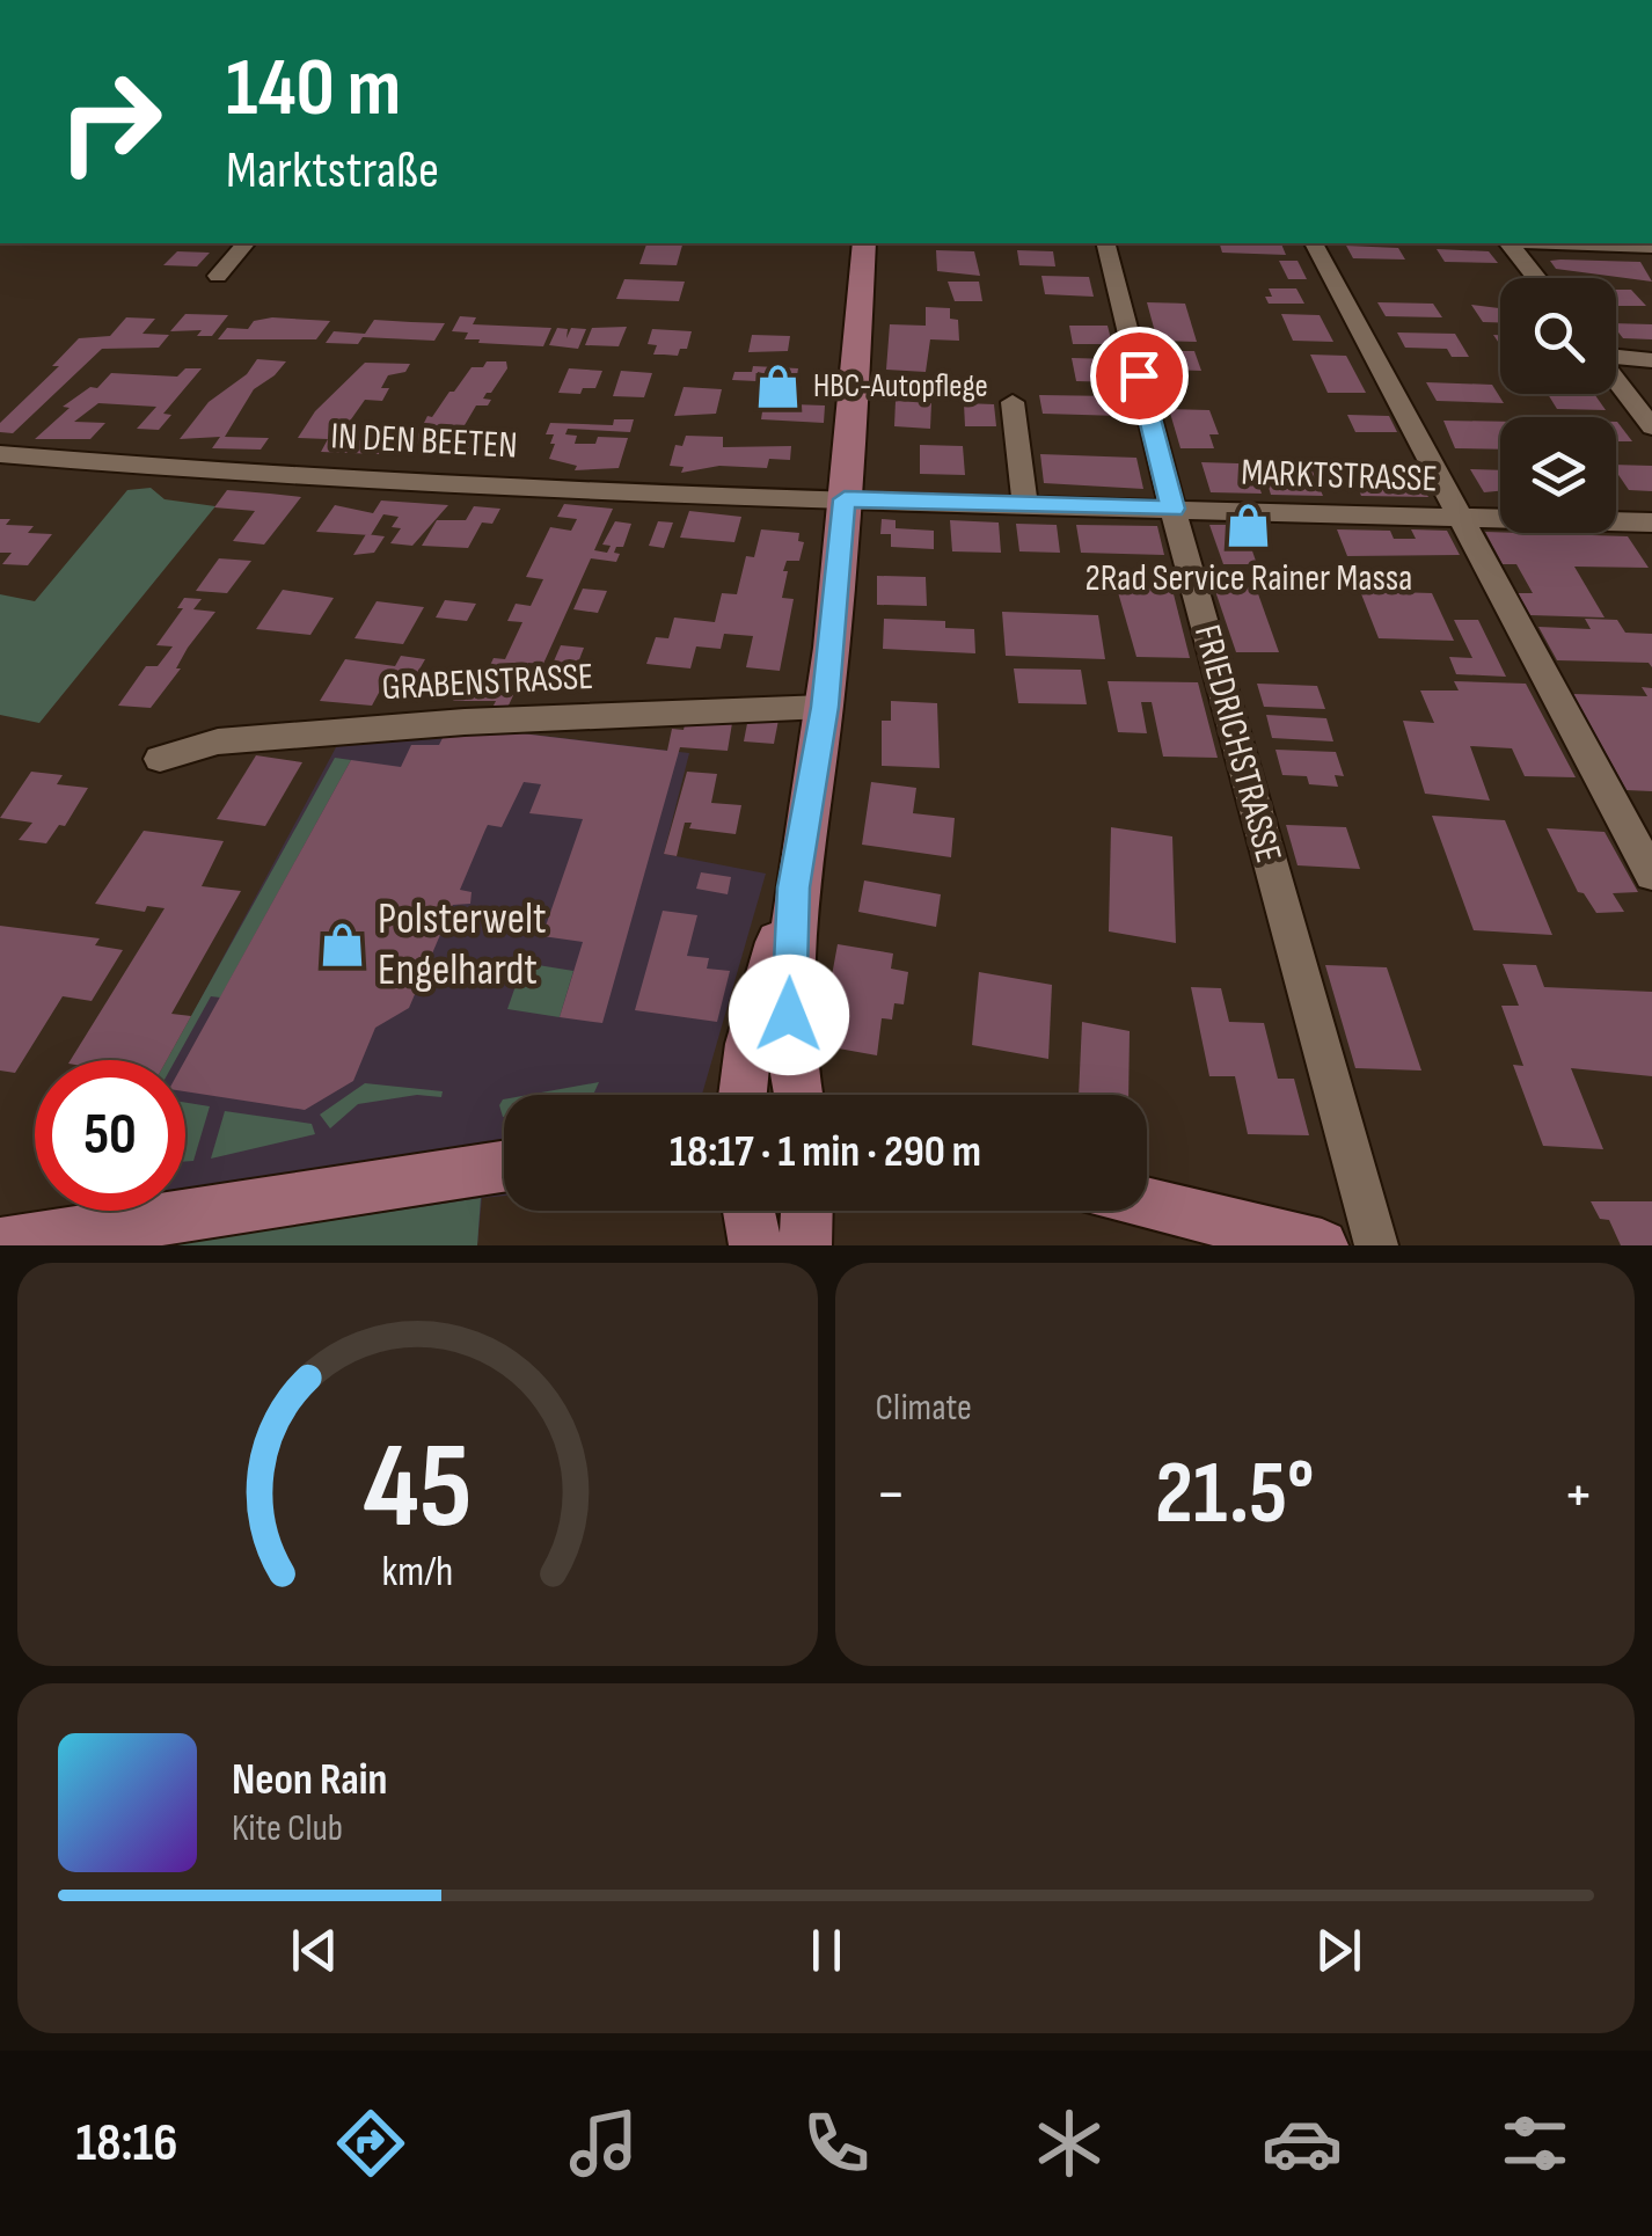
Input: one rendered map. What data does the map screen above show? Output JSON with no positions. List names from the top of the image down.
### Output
{
  "streets": {
    "street": [
      "IN DEN BEETEN",
      "MARKTSTRASSE",
      "GRABENSTRASSE",
      "FRIEDRICHSTRASSE"
    ]
  },
  "crossings": [
    ["IN DEN BEETEN", "MARKTSTRASSE"],
    ["MARKTSTRASSE", "FRIEDRICHSTRASSE"]
  ],
  "places": {
    "shop": ["HBC-Autopflege", "2Rad Service Rainer Massa", "Polsterwelt Engelhardt"]
  },
  "page": {
    "turn": ["140 m", "Marktstraße"],
    "limit": "50",
    "trip": "18:17 · 1 min · 290 m",
    "tile": "Climate",
    "heat": ["−", "21.5°", "+"],
    "song": ["Neon Rain", "Kite Club"],
    "tabs": "18:16",
    "gauge": ["45", "km/h"]
  }
}
